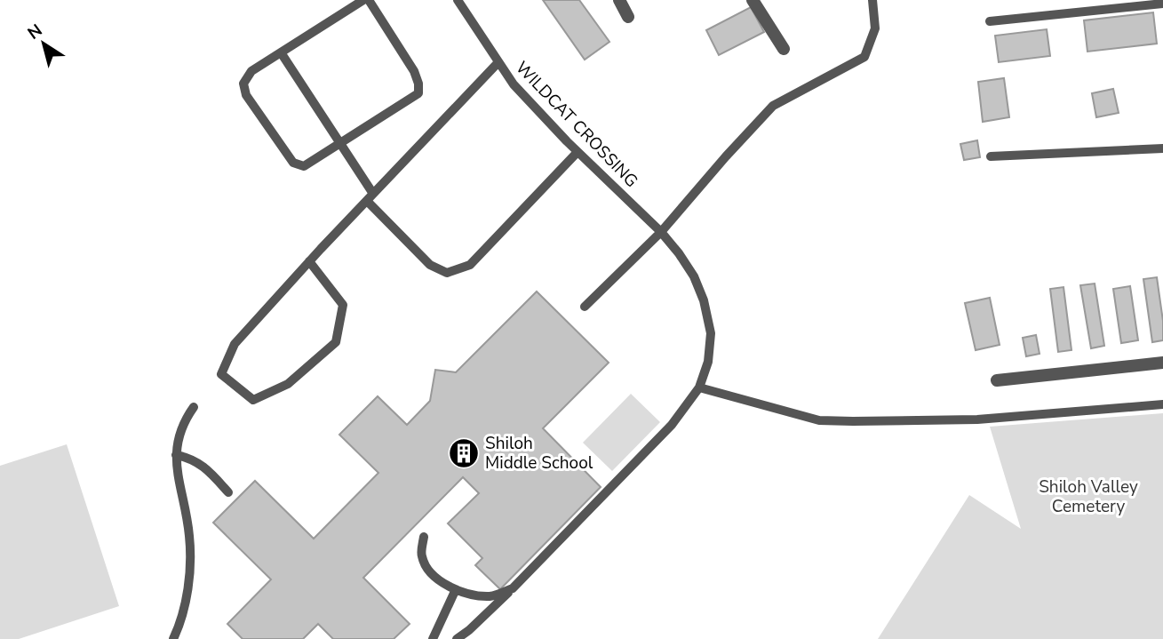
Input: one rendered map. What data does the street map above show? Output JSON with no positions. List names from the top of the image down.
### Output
{
  "streets": {
    "lane": ["WILDCAT CROSSING"]
  },
  "parks": ["Shiloh Valley Cemetery"],
  "places": {
    "building": ["Shiloh Middle School"]
  },
  "north": "top left"
}
